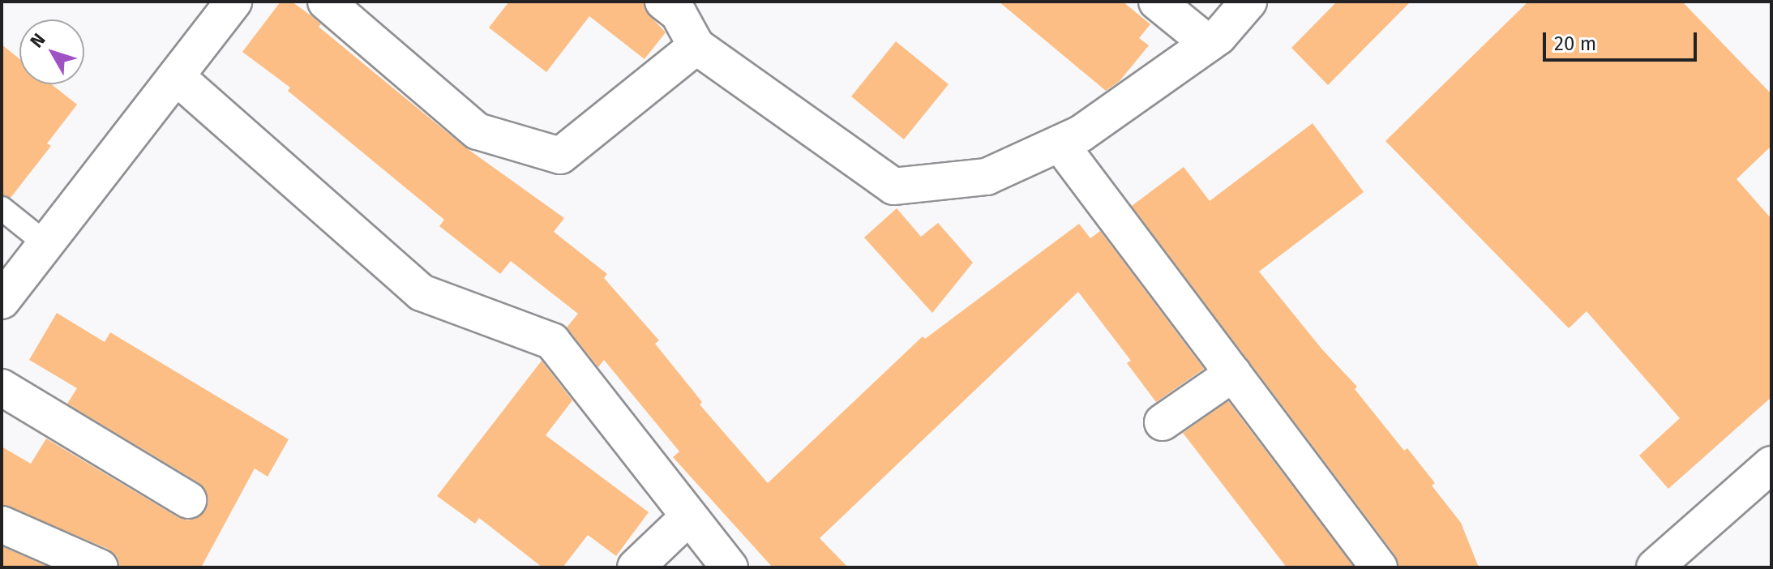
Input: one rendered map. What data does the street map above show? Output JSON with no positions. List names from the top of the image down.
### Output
{
  "scale_bar": "20 m",
  "north": "top left"
}
